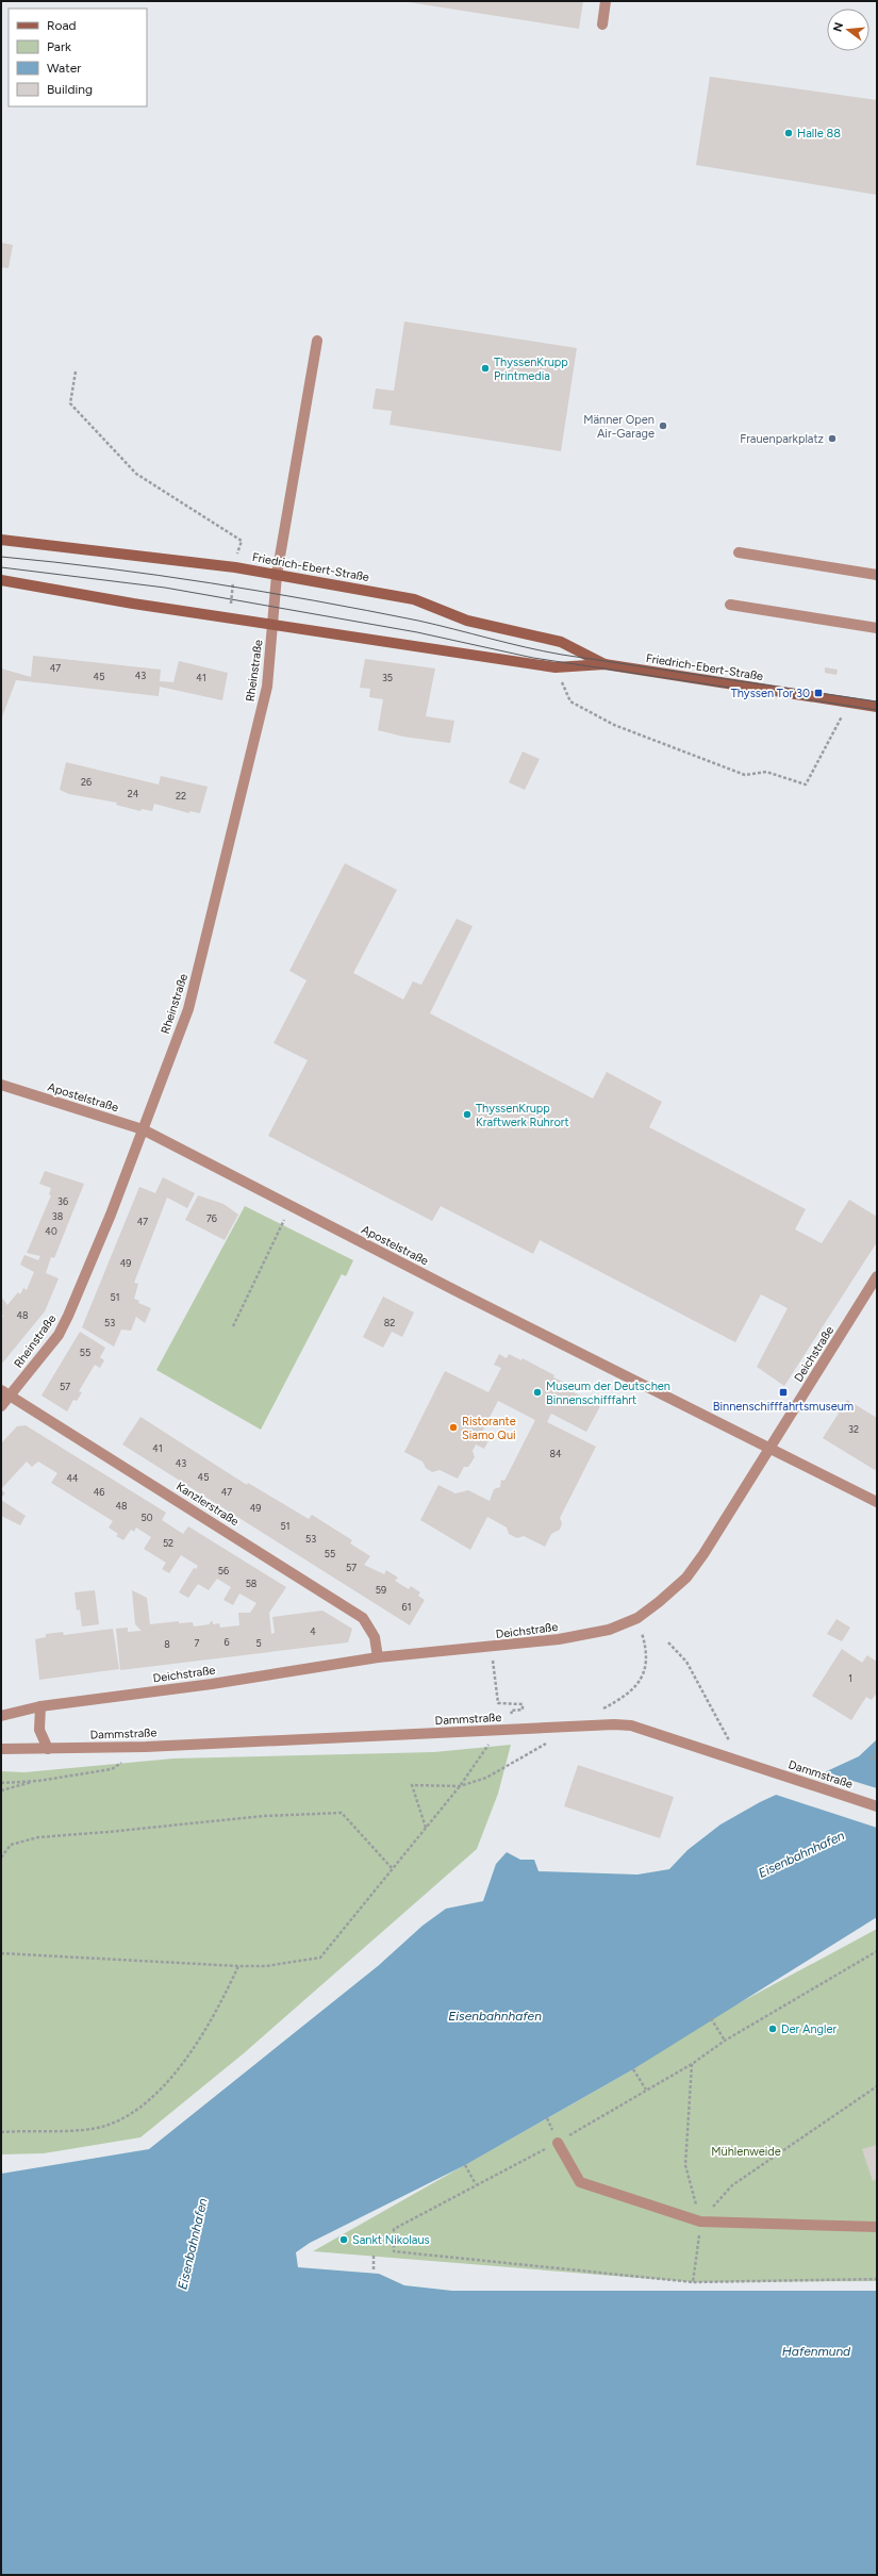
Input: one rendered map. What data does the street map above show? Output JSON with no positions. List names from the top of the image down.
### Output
{
  "streets": {
    "main road": ["Friedrich-Ebert-Straße"],
    "street": [
      "Rheinstraße",
      "Apostelstraße",
      "Deichstraße",
      "Kanzlerstraße",
      "Dammstraße"
    ]
  },
  "crossings": [
    ["Friedrich-Ebert-Straße", "Rheinstraße"],
    ["Rheinstraße", "Apostelstraße"],
    ["Rheinstraße", "Kanzlerstraße"],
    ["Apostelstraße", "Deichstraße"],
    ["Deichstraße", "Kanzlerstraße"]
  ],
  "water": ["Eisenbahnhafen", "Hafenmund"],
  "parks": ["Mühlenweide"],
  "places": {
    "other": [
      "Halle 88",
      "ThyssenKrupp Printmedia",
      "Männer Open Air-Garage",
      "Frauenparkplatz",
      "ThyssenKrupp Kraftwerk Ruhrort",
      "Museum der Deutschen Binnenschifffahrt",
      "Ristorante Siamo Qui",
      "Der Angler",
      "Sankt Nikolaus"
    ],
    "transit": ["Thyssen Tor 30", "Binnenschifffahrtsmuseum"]
  },
  "house_numbers": [
    "47",
    "43",
    "45",
    "41",
    "35",
    "26",
    "24",
    "22",
    "36",
    "38",
    "76",
    "47",
    "40",
    "49",
    "51",
    "48",
    "53",
    "82",
    "55",
    "57",
    "32",
    "41",
    "84",
    "43",
    "45",
    "44",
    "46",
    "47",
    "48",
    "49",
    "50",
    "51",
    "53",
    "52",
    "55",
    "57",
    "56",
    "58",
    "59",
    "61",
    "4",
    "6",
    "7",
    "5",
    "8",
    "1"
  ],
  "legend": [
    "Road",
    "Park",
    "Water",
    "Building"
  ],
  "north": "left"
}
